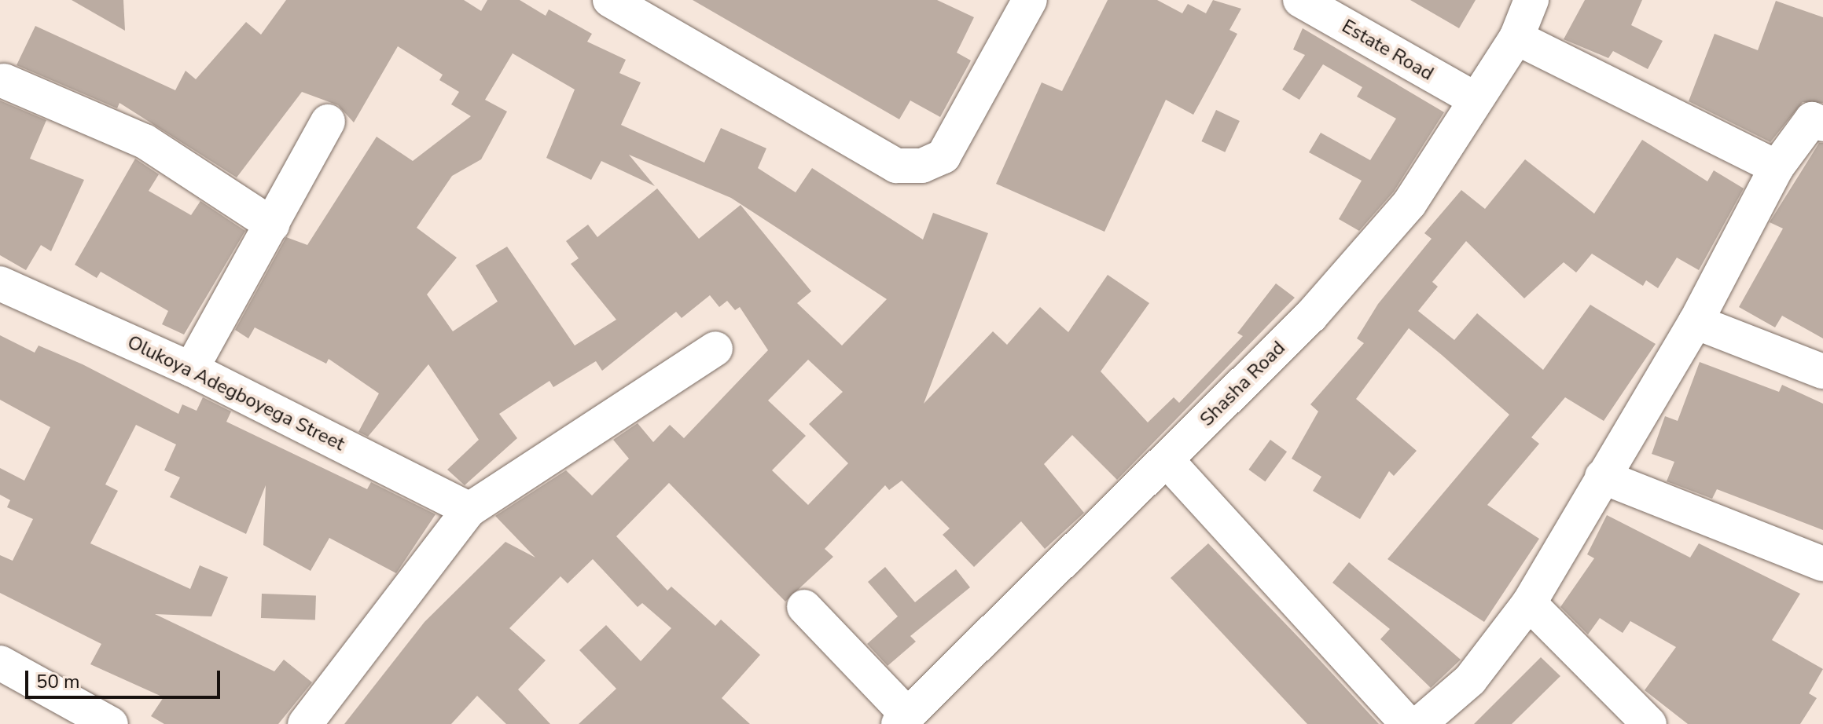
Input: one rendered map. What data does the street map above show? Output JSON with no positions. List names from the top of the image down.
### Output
{
  "streets": {
    "street": ["Estate Road", "Shasha Road", "Olukoya Adegboyega Street"]
  },
  "crossings": [
    ["Estate Road", "Shasha Road"]
  ],
  "scale_bar": "50 m"
}
